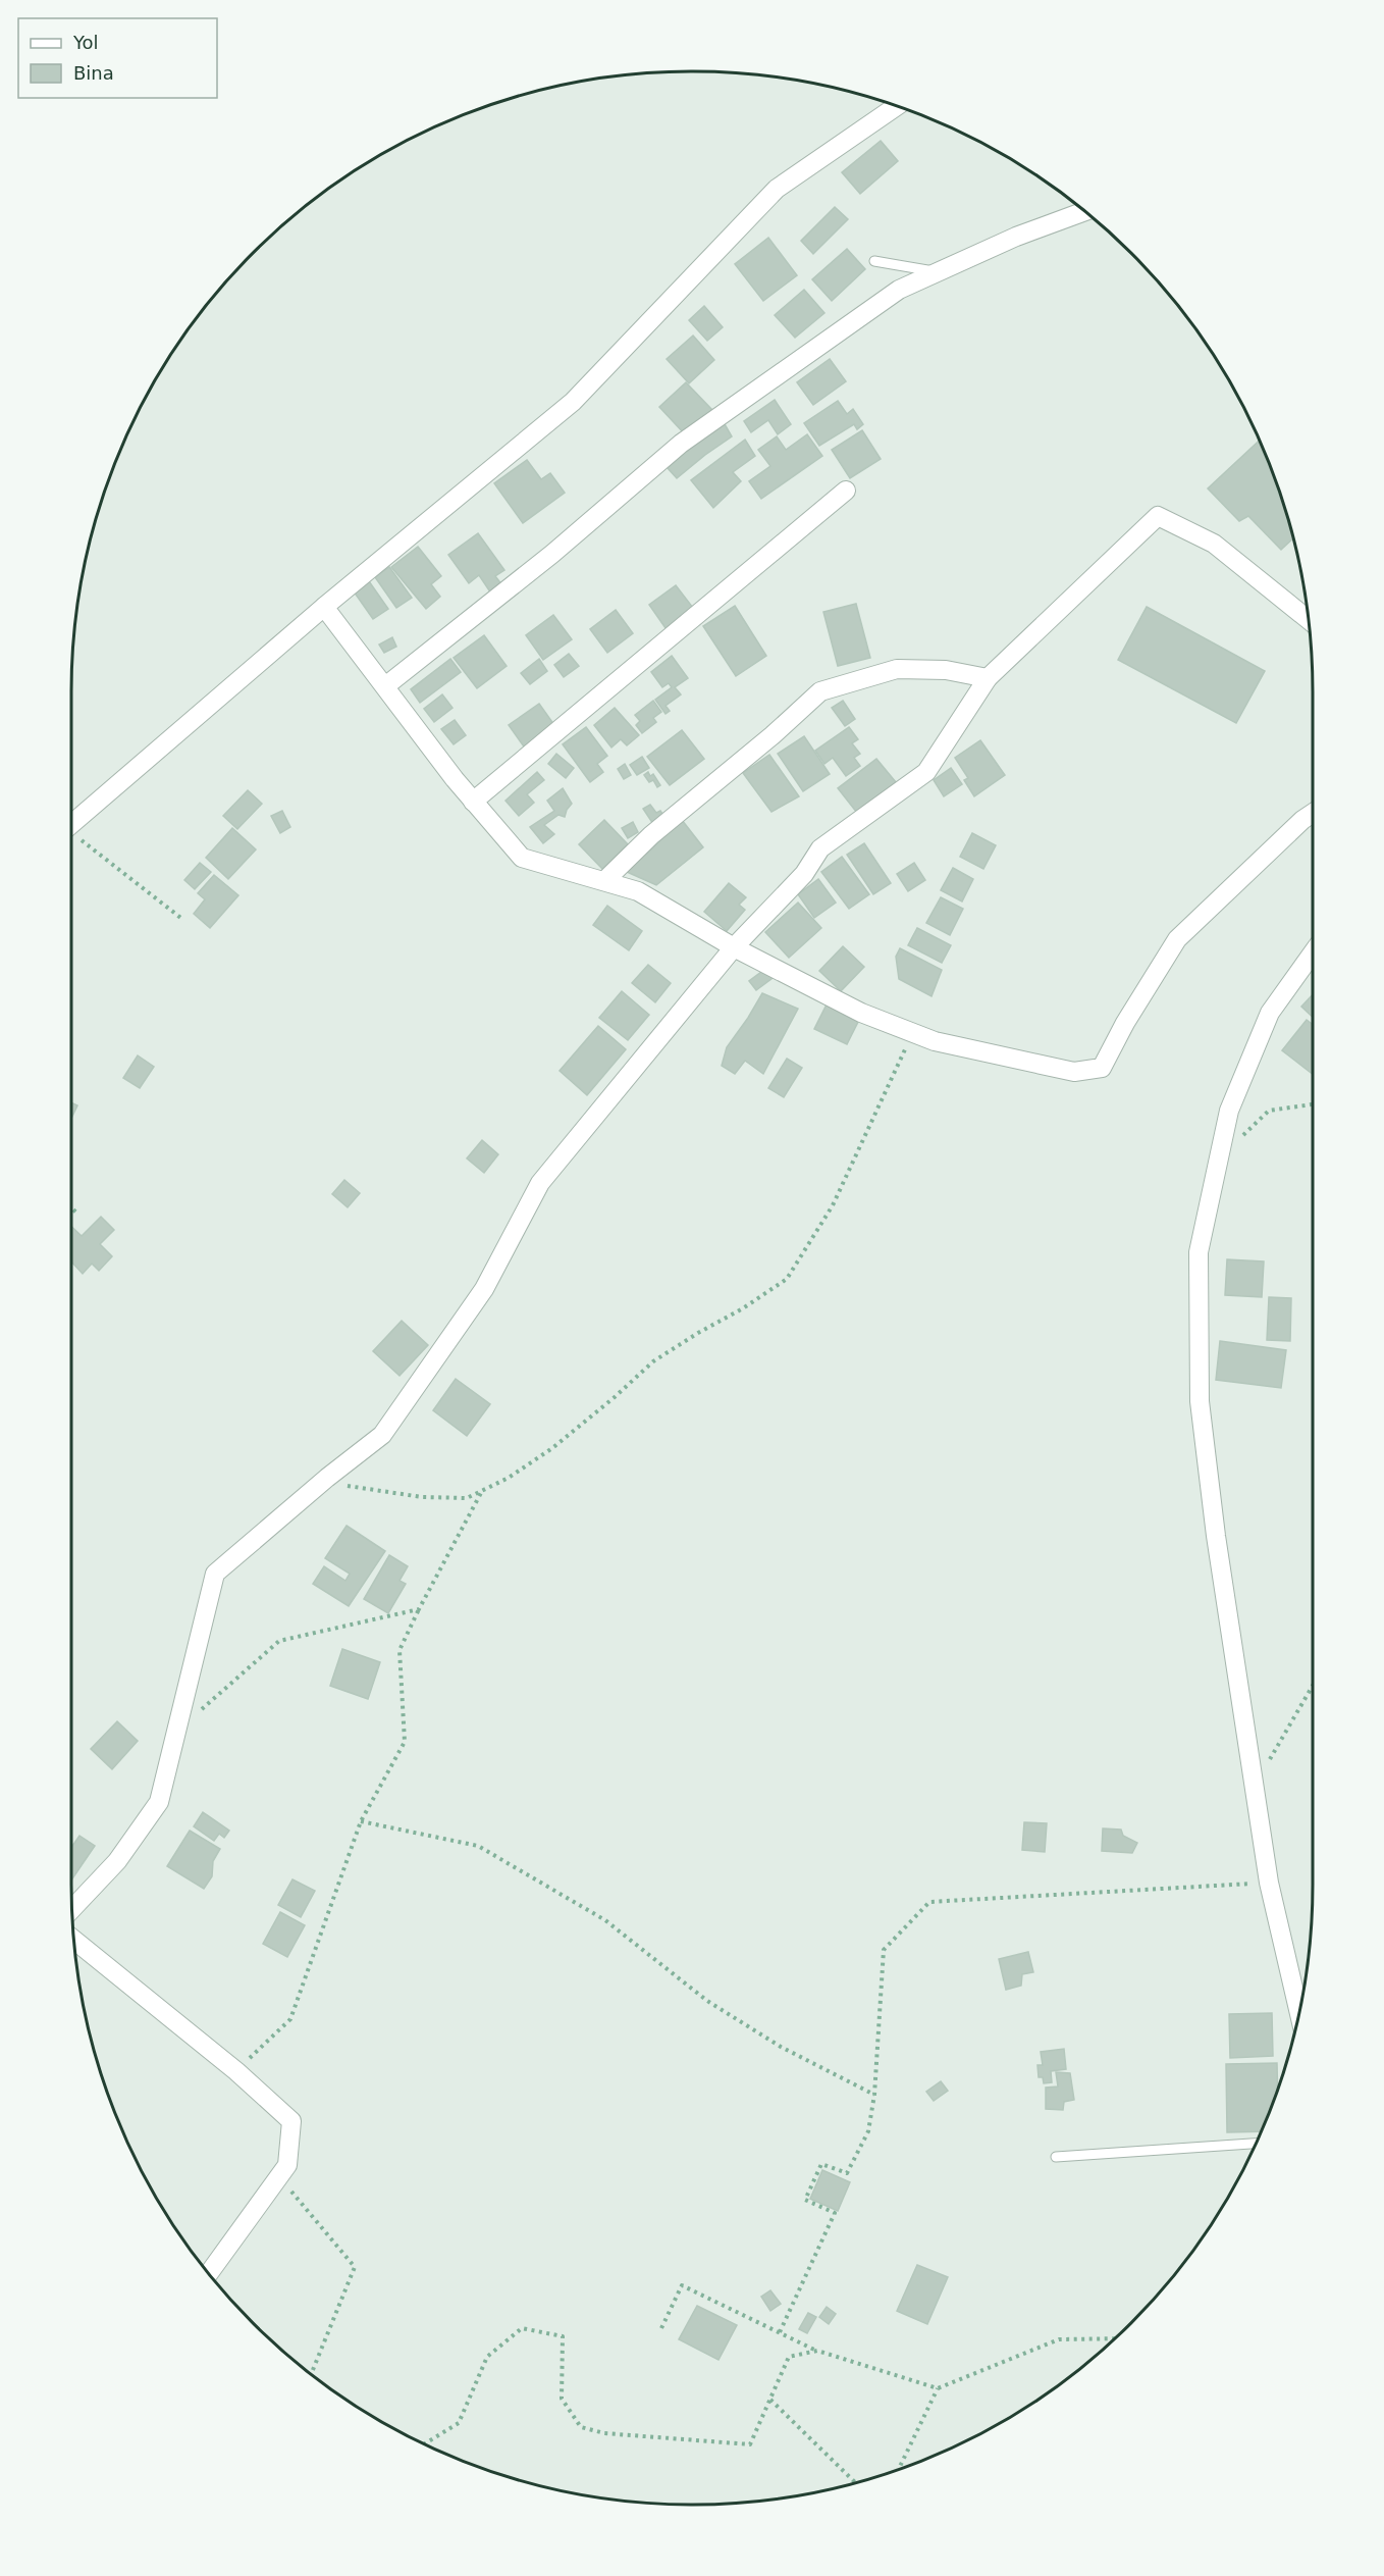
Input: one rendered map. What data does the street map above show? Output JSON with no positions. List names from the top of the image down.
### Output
{
  "legend": ["Yol", "Bina"]
}
